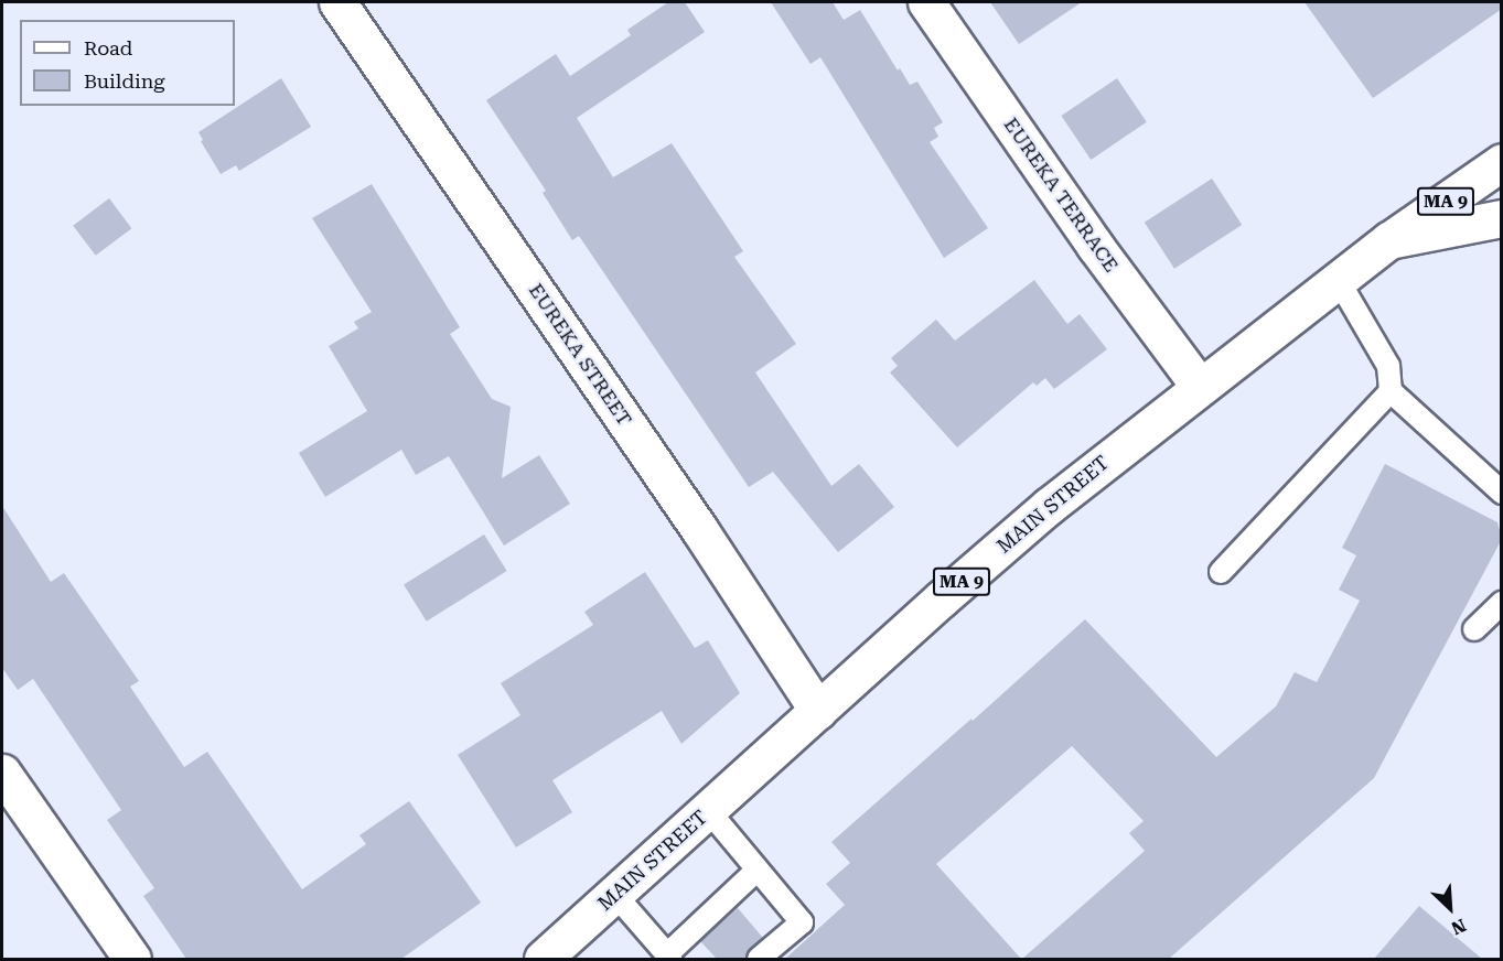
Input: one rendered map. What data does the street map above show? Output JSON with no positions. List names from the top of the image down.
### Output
{
  "streets": {
    "main road": [
      "EUREKA TERRACE",
      "MA 9",
      "EUREKA STREET",
      "MAIN STREET"
    ]
  },
  "crossings": [
    ["EUREKA TERRACE", "MAIN STREET"],
    ["EUREKA STREET", "MAIN STREET"]
  ],
  "legend": ["Road", "Building"],
  "north": "bottom right"
}
